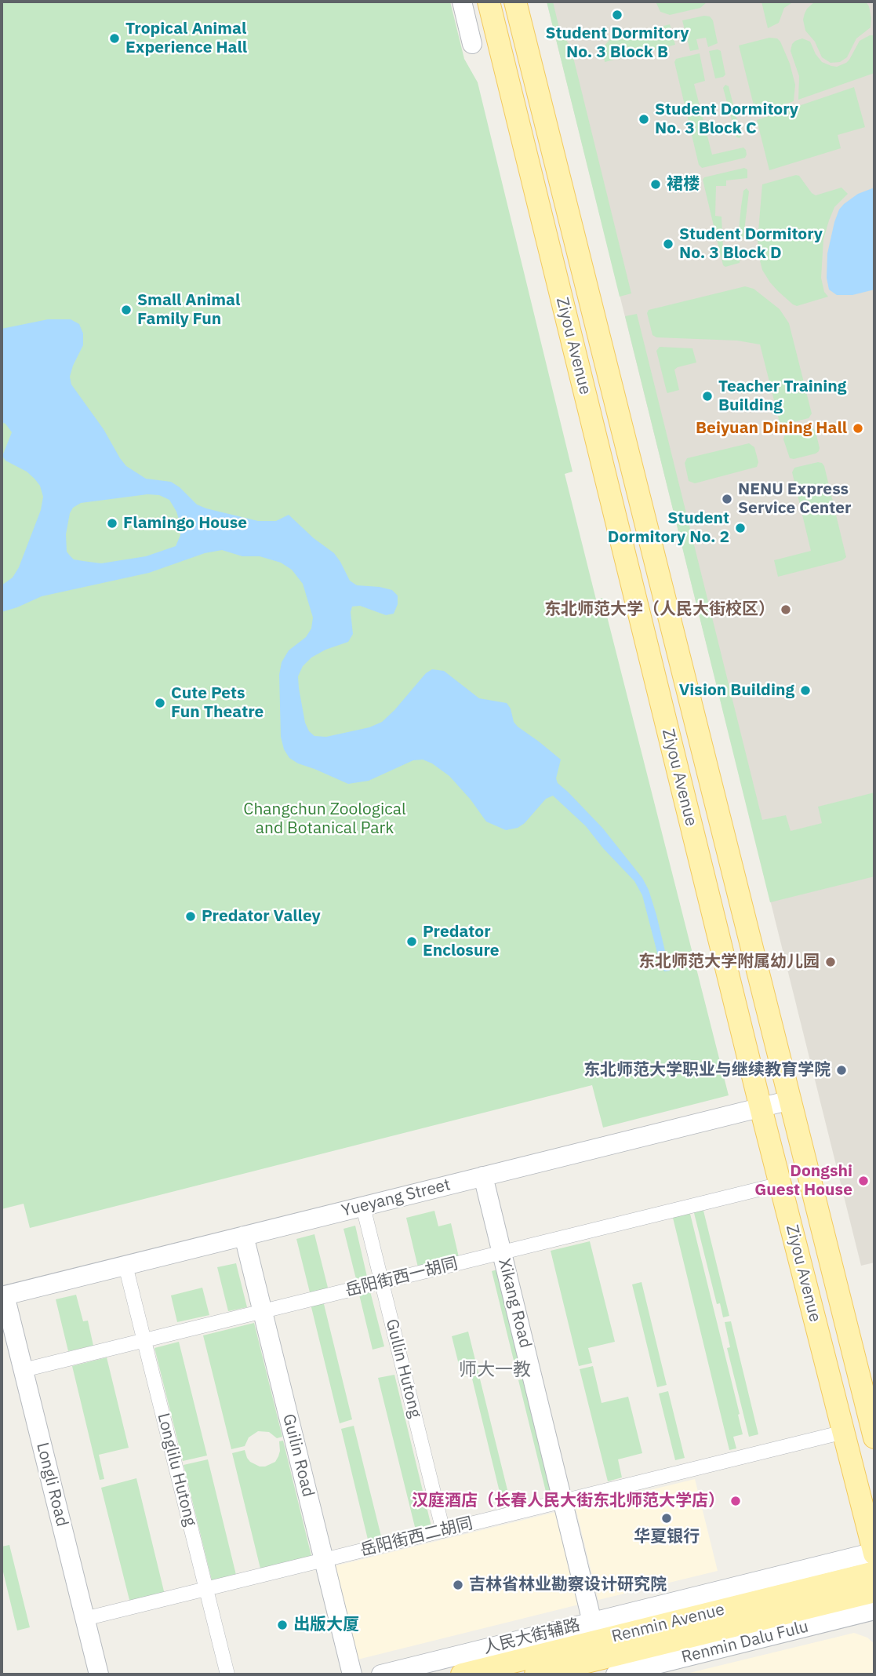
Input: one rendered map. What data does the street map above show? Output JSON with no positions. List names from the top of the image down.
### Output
{
  "streets": {
    "main road": ["Ziyou Avenue", "Renmin Avenue"],
    "street": [
      "Yueyang Street",
      "岳阳街西一胡同",
      "Xikang Road",
      "Gullin Hutong",
      "Guilin Road",
      "Longlilu Hutong",
      "Longli Road",
      "岳阳街西二胡同",
      "人民大街辅路",
      "Renmin Dalu Fulu"
    ]
  },
  "crossings": [
    ["Ziyou Avenue", "Yueyang Street"],
    ["Ziyou Avenue", "岳阳街西一胡同"],
    ["Ziyou Avenue", "岳阳街西二胡同"],
    ["Ziyou Avenue", "人民大街辅路"],
    ["Yueyang Street", "Xikang Road"],
    ["Yueyang Street", "Gullin Hutong"],
    ["Yueyang Street", "Guilin Road"],
    ["Yueyang Street", "Longlilu Hutong"],
    ["Yueyang Street", "Longli Road"],
    ["岳阳街西一胡同", "Xikang Road"],
    ["岳阳街西一胡同", "Gullin Hutong"],
    ["岳阳街西一胡同", "Guilin Road"],
    ["岳阳街西一胡同", "Longlilu Hutong"],
    ["岳阳街西一胡同", "Longli Road"],
    ["Xikang Road", "岳阳街西二胡同"],
    ["Xikang Road", "人民大街辅路"],
    ["Gullin Hutong", "岳阳街西二胡同"],
    ["Guilin Road", "岳阳街西二胡同"],
    ["Longlilu Hutong", "岳阳街西二胡同"],
    ["Longli Road", "岳阳街西二胡同"]
  ],
  "districts": ["师大一教"],
  "parks": ["Changchun Zoological and Botanical Park"],
  "places": [
    "Student Dormitory No. 3 Block B",
    "Tropical Animal Experience Hall",
    "Student Dormitory No. 3 Block C",
    "裙楼",
    "Student Dormitory No. 3 Block D",
    "Small Animal Family Fun",
    "Teacher Training Building",
    "Beiyuan Dining Hall",
    "NENU Express Service Center",
    "Flamingo House",
    "Student Dormitory No. 2",
    "东北师范大学（人民大街校区）",
    "Vision Building",
    "Cute Pets Fun Theatre",
    "Predator Valley",
    "Predator Enclosure",
    "东北师范大学附属幼儿园",
    "东北师范大学职业与继续教育学院",
    "Dongshi Guest House",
    "汉庭酒店（长春人民大街东北师范大学店）",
    "华夏银行",
    "吉林省林业勘察设计研究院",
    "出版大厦"
  ]
}
